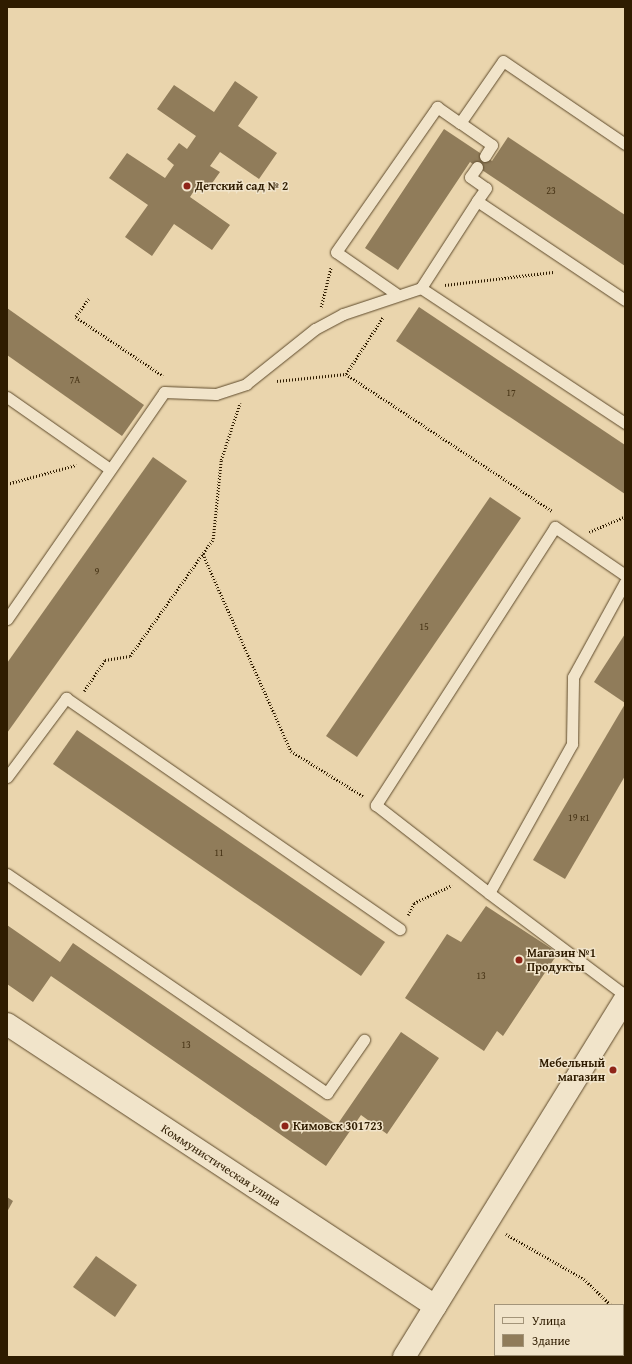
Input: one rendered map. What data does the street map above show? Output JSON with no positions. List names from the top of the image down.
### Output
{
  "streets": {
    "street": ["Коммунистическая улица"]
  },
  "places": [
    "Детский сад № 2",
    "Магазин №1 Продукты",
    "Мебельный магазин",
    "Кимовск 301723"
  ],
  "house_numbers": [
    "23",
    "7А",
    "17",
    "9",
    "15",
    "19 к1",
    "11",
    "13",
    "13"
  ],
  "legend": ["Улица", "Здание"]
}
